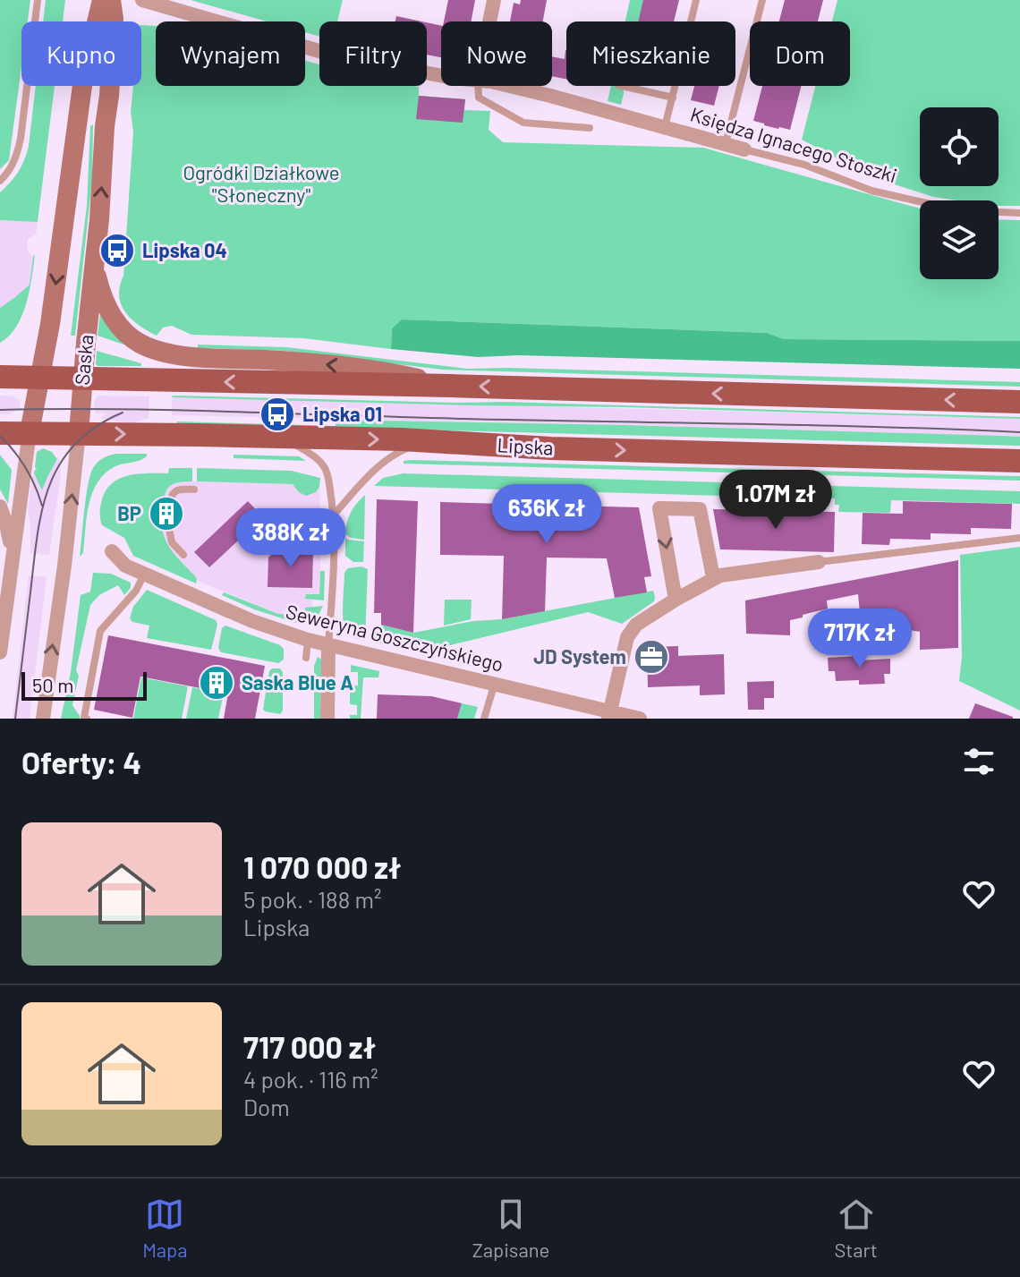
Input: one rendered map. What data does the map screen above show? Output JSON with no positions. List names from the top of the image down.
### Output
{
  "streets": {
    "main road": ["Lipska"],
    "street": ["Księdza Ignacego Stoszki", "Saska", "Seweryna Goszczyńskiego"]
  },
  "crossings": [
    ["Saska", "Lipska"]
  ],
  "parks": ["Ogródki Działkowe \"Słoneczny\""],
  "places": {
    "bus stop": ["Lipska 04", "Lipska 01"],
    "building": ["BP", "Saska Blue A"],
    "office": ["JD System"]
  },
  "scale_bar": "50 m",
  "page": {
    "chip": [
      "Kupno",
      "Wynajem",
      "Filtry",
      "Nowe",
      "Mieszkanie",
      "Dom"
    ],
    "price": [
      "1.07M zł",
      "636K zł",
      "388K zł",
      "717K zł"
    ],
    "scale": "50 m",
    "heading": "Oferty: 4",
    "list": [
      {
        "name": "1 070 000 zł",
        "note": "5 pok. · 188 m² · Lipska"
      },
      {
        "name": "717 000 zł",
        "note": "4 pok. · 116 m² · Dom"
      }
    ],
    "tabs": ["Mapa", "Zapisane", "Start"]
  }
}
